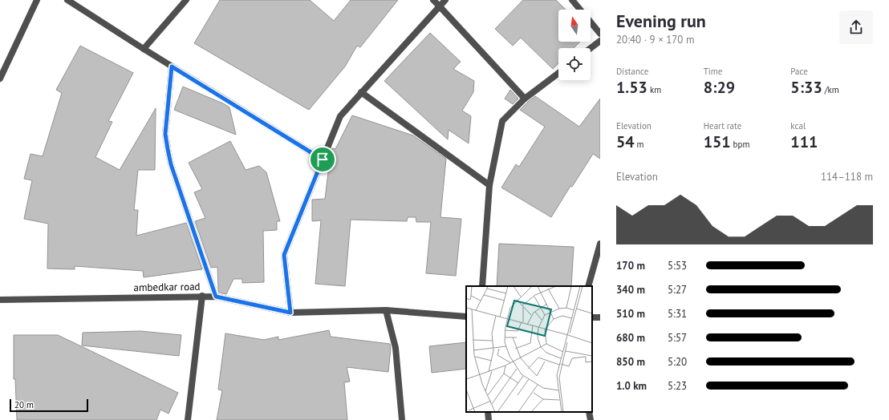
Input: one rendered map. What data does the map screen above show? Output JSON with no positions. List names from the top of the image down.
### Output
{
  "streets": {
    "street": ["ambedkar road"]
  },
  "scale_bar": "20 m",
  "north": "top",
  "page": {
    "heading": ["Evening run", "20:40 · 9 × 170 m"],
    "stats": [
      ["Distance", "1.53 km"],
      ["Time", "8:29"],
      ["Pace", "5:33 /km"],
      ["Elevation", "54 m"],
      ["Heart rate", "151 bpm"],
      ["kcal", "111"]
    ],
    "chart": ["Elevation", "114–118 m"],
    "list": [
      {
        "name": "170 m",
        "note": "5:53"
      },
      {
        "name": "340 m",
        "note": "5:27"
      },
      {
        "name": "510 m",
        "note": "5:31"
      },
      {
        "name": "680 m",
        "note": "5:57"
      },
      {
        "name": "850 m",
        "note": "5:20"
      },
      {
        "name": "1.0 km",
        "note": "5:23"
      }
    ],
    "scale": "20 m"
  }
}
